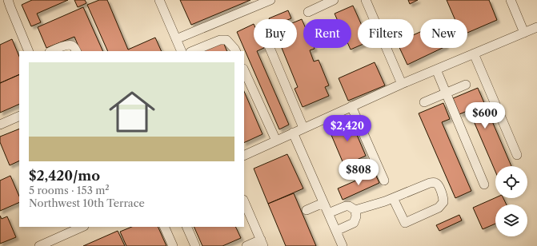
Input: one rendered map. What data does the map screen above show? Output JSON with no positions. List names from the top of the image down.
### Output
{
  "page": {
    "chip": [
      "Buy",
      "Rent",
      "Filters",
      "New"
    ],
    "list": [
      {
        "name": "$2,420/mo",
        "note": "5 rooms · 153 m² · Northwest 10th Terrace"
      }
    ],
    "price": ["$600", "$2,420", "$808"]
  }
}
